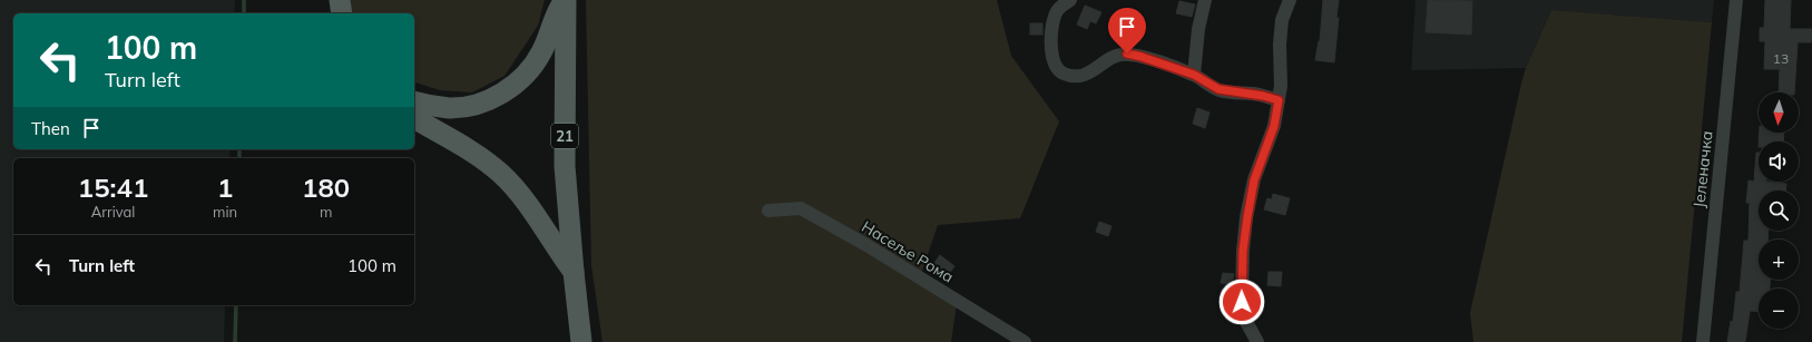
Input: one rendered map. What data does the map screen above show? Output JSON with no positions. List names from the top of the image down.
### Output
{
  "streets": {
    "main road": ["21"],
    "street": ["Јеленачка", "Насеље Рома"]
  },
  "house_numbers": ["13"],
  "north": "bottom",
  "page": {
    "turn": ["100 m", "Turn left"],
    "map_buttons": ["+", "−"],
    "then": "Then",
    "eta": [
      "15:41",
      "Arrival",
      "1",
      "min",
      "180",
      "m"
    ],
    "list": [
      {
        "name": "Turn left",
        "value": "100 m"
      }
    ]
  }
}
